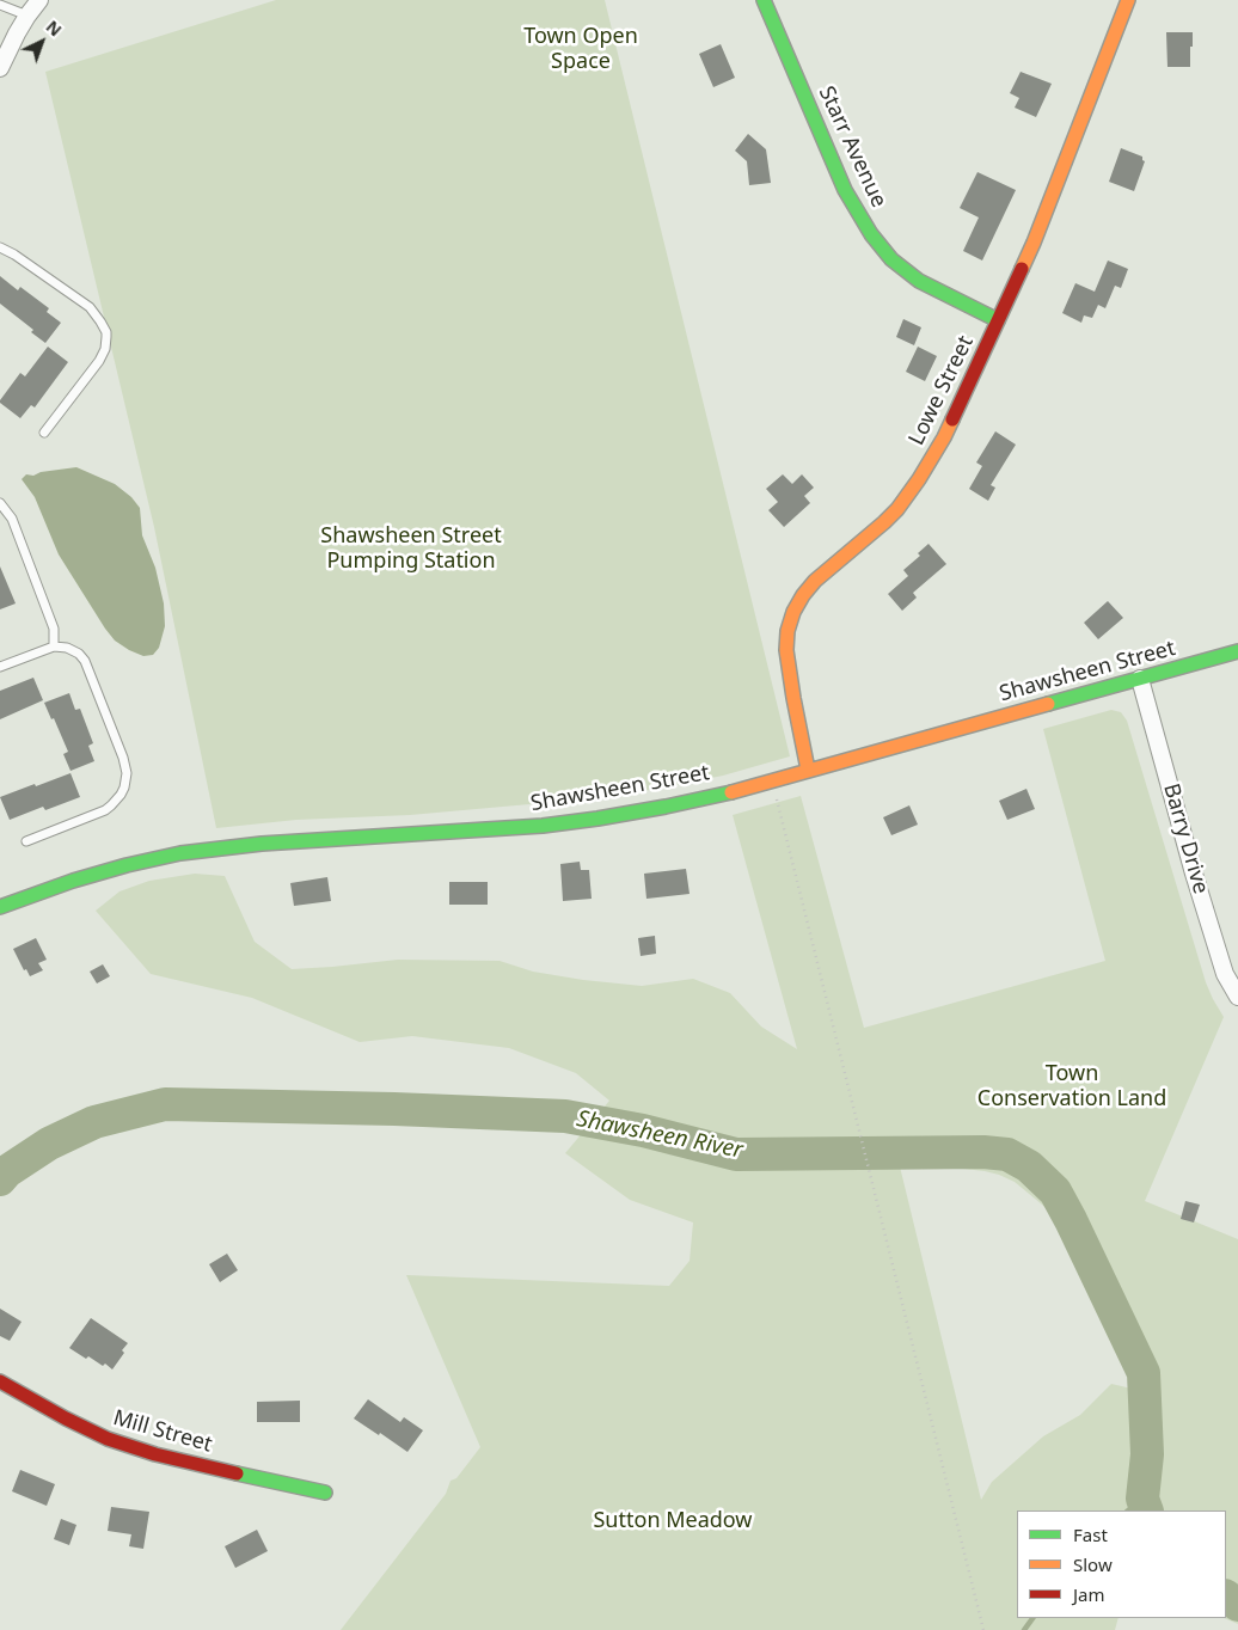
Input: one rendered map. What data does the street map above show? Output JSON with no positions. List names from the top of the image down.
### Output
{
  "streets": {
    "street": [
      "Starr Avenue",
      "Lowe Street",
      "Shawsheen Street",
      "Barry Drive",
      "Mill Street"
    ]
  },
  "crossings": [
    ["Starr Avenue", "Lowe Street"],
    ["Lowe Street", "Shawsheen Street"],
    ["Shawsheen Street", "Barry Drive"]
  ],
  "water": ["Shawsheen River"],
  "parks": [
    "Town Open Space",
    "Shawsheen Street Pumping Station",
    "Town Conservation Land",
    "Sutton Meadow"
  ],
  "legend": ["Fast", "Slow", "Jam"],
  "north": "top right"
}
